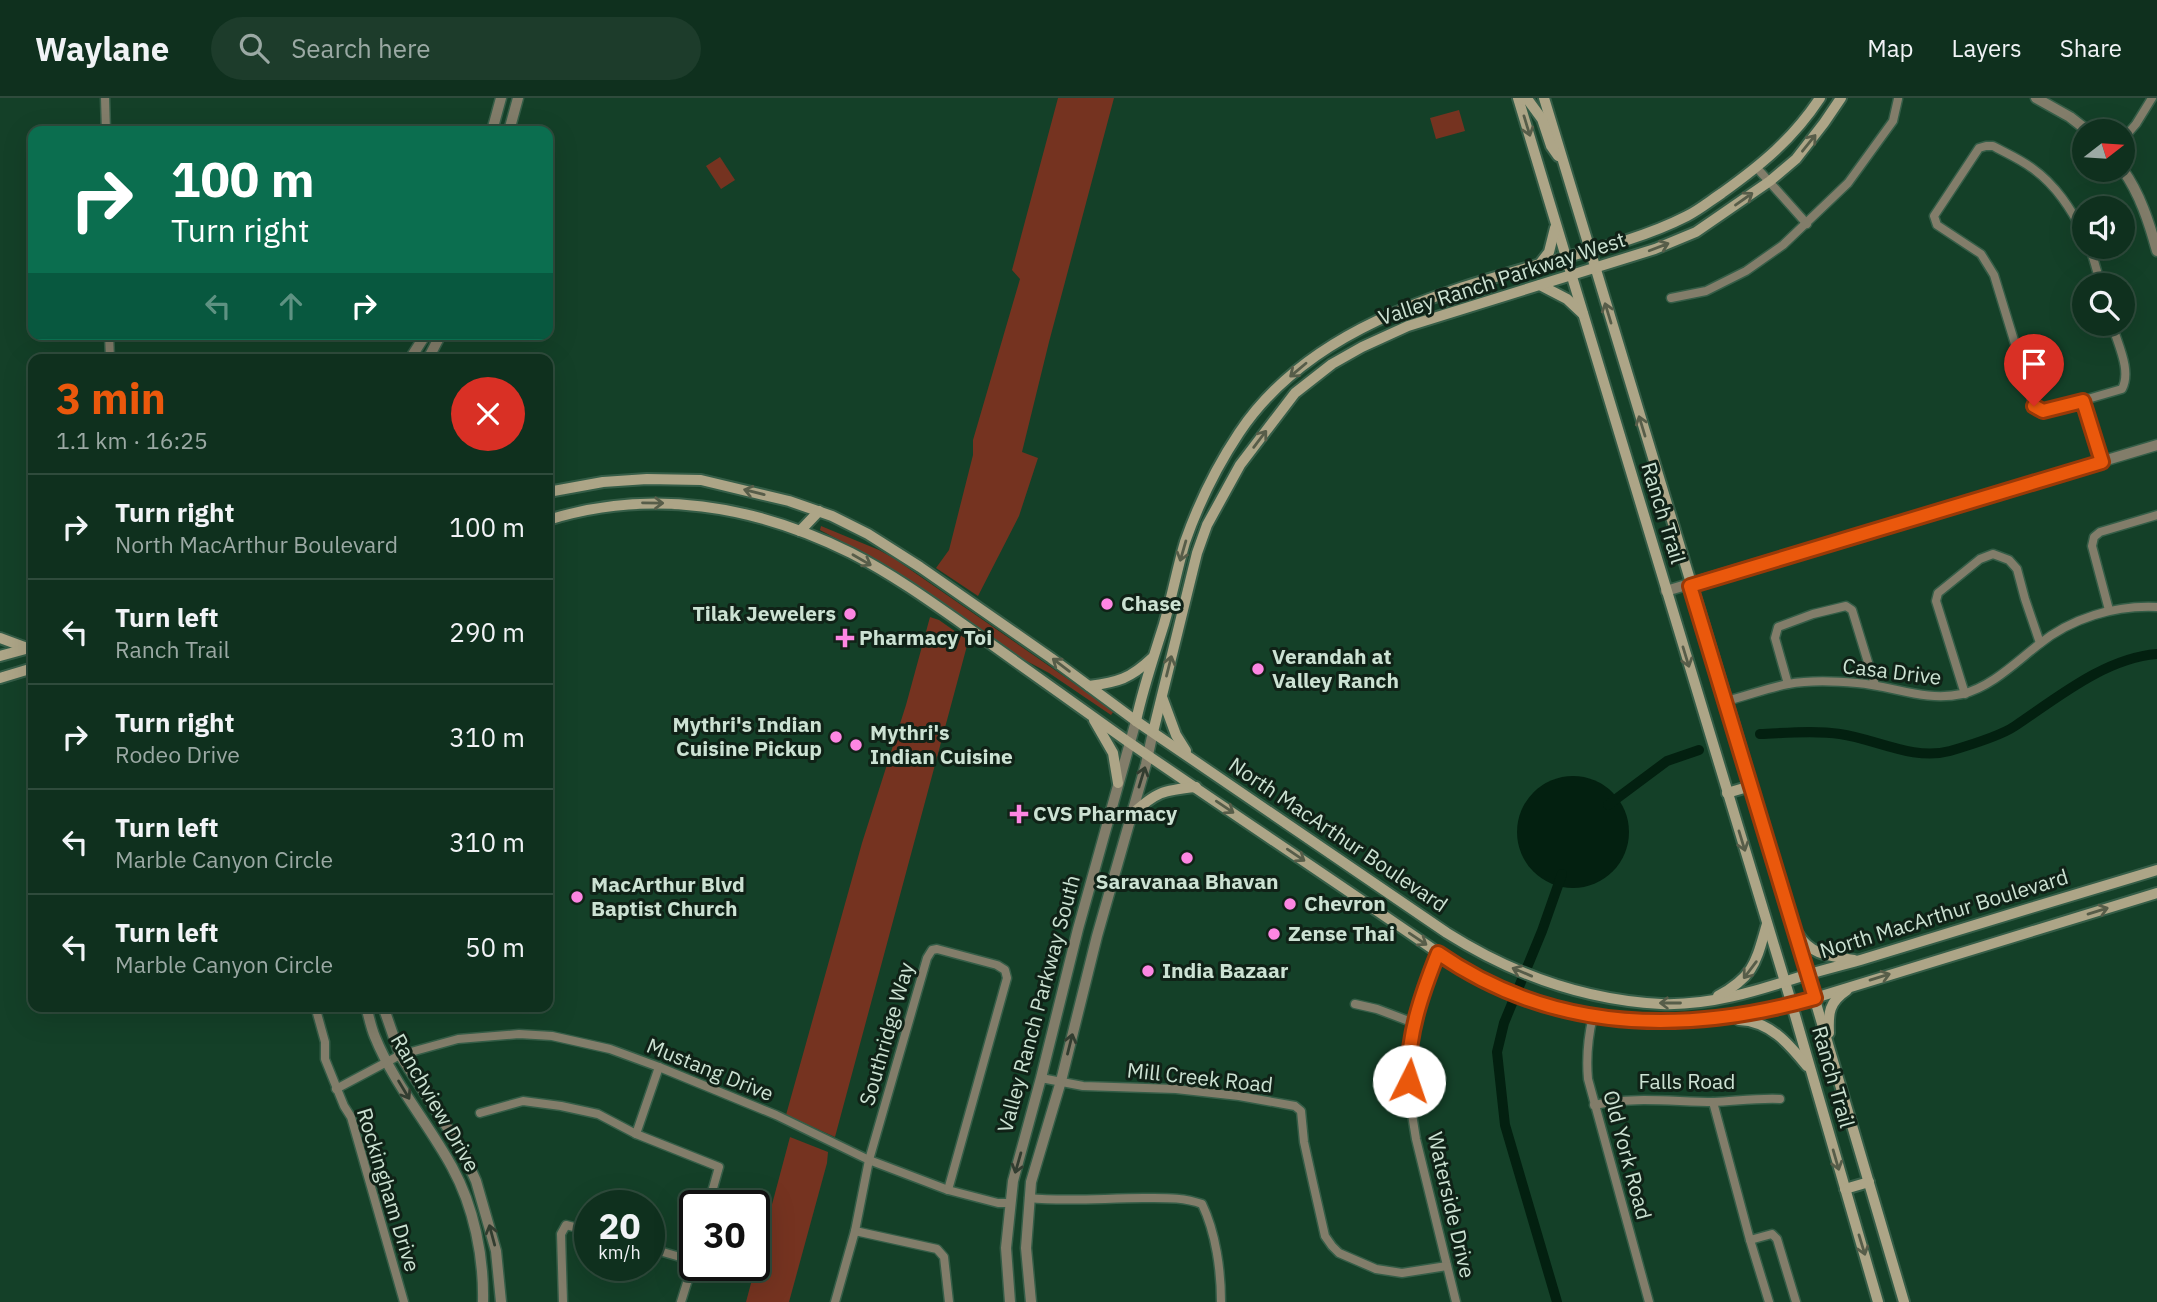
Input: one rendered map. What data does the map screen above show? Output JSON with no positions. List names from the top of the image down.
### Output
{
  "streets": {
    "main road": ["Valley Ranch Parkway West", "Ranch Trail", "North MacArthur Boulevard"],
    "street": [
      "Casa Drive",
      "Valley Ranch Parkway South",
      "Southridge Way",
      "Mustang Drive",
      "Mill Creek Road",
      "Falls Road",
      "Ranchview Drive",
      "Old York Road",
      "Rockingham Drive",
      "Waterside Drive"
    ]
  },
  "crossings": [
    ["Valley Ranch Parkway West", "Ranch Trail"],
    ["Valley Ranch Parkway West", "North MacArthur Boulevard"],
    ["Valley Ranch Parkway West", "Valley Ranch Parkway South"],
    ["Ranch Trail", "Casa Drive"],
    ["Ranch Trail", "North MacArthur Boulevard"],
    ["North MacArthur Boulevard", "Valley Ranch Parkway South"],
    ["North MacArthur Boulevard", "Old York Road"],
    ["North MacArthur Boulevard", "Waterside Drive"],
    ["Valley Ranch Parkway South", "Mustang Drive"],
    ["Valley Ranch Parkway South", "Mill Creek Road"],
    ["Southridge Way", "Mustang Drive"],
    ["Mustang Drive", "Ranchview Drive"],
    ["Mustang Drive", "Rockingham Drive"],
    ["Mill Creek Road", "Waterside Drive"],
    ["Falls Road", "Old York Road"],
    ["Ranchview Drive", "Rockingham Drive"]
  ],
  "places": {
    "other": [
      "Chase",
      "Tilak Jewelers",
      "Verandah at Valley Ranch",
      "Mythri's Indian Cuisine Pickup",
      "Mythri's Indian Cuisine",
      "Saravanaa Bhavan",
      "MacArthur Blvd Baptist Church",
      "Chevron",
      "Zense Thai",
      "India Bazaar"
    ],
    "health": ["Pharmacy Toi", "CVS Pharmacy"]
  },
  "north": "right",
  "page": {
    "header": "Waylane",
    "search": "Search here",
    "nav": ["Map", "Layers", "Share"],
    "turn": ["100 m", "Turn right"],
    "heading": ["3 min", "1.1 km · 16:25"],
    "list": [
      {
        "name": "Turn right",
        "note": "North MacArthur Boulevard",
        "value": "100 m"
      },
      {
        "name": "Turn left",
        "note": "Ranch Trail",
        "value": "290 m"
      },
      {
        "name": "Turn right",
        "note": "Rodeo Drive",
        "value": "310 m"
      },
      {
        "name": "Turn left",
        "note": "Marble Canyon Circle",
        "value": "310 m"
      },
      {
        "name": "Turn left",
        "note": "Marble Canyon Circle",
        "value": "50 m"
      }
    ],
    "speed": "20 km/h",
    "limit": "30"
  }
}
